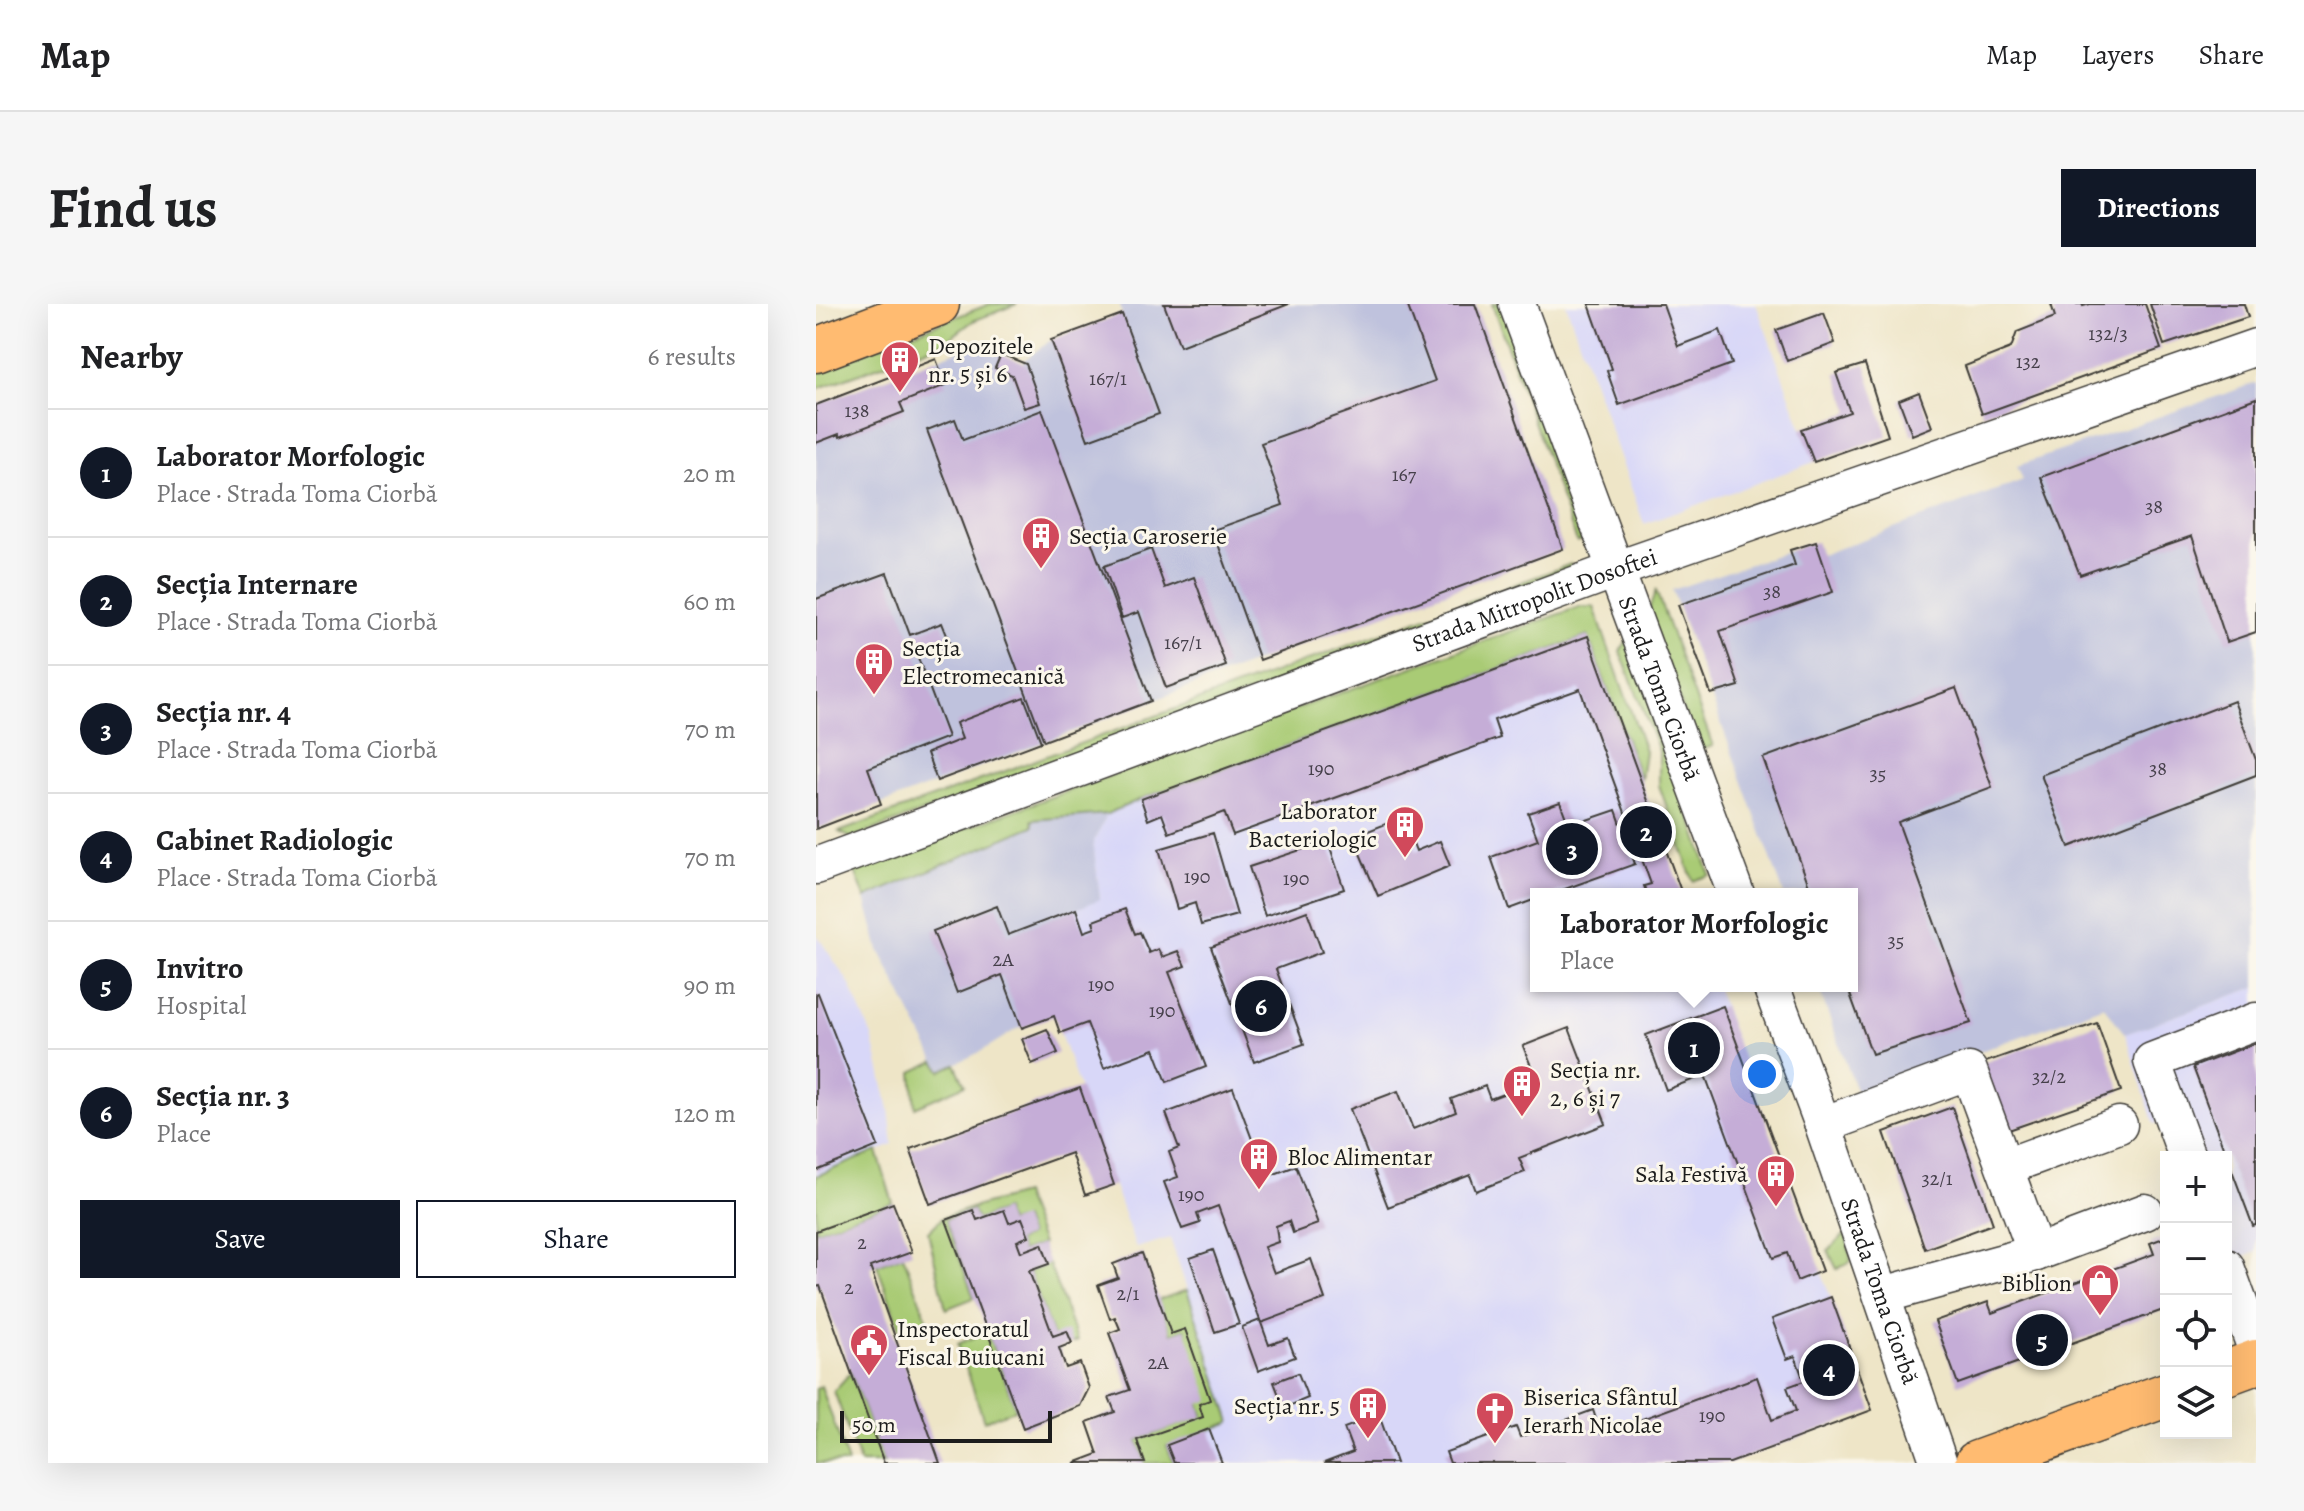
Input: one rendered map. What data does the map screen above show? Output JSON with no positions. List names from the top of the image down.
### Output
{
  "streets": {
    "street": ["Strada Mitropolit Dosoftei", "Strada Toma Ciorbă"]
  },
  "crossings": [
    ["Strada Mitropolit Dosoftei", "Strada Toma Ciorbă"]
  ],
  "places": {
    "building": [
      "Depozitele nr. 5 și 6",
      "Secția Caroserie",
      "Secția Electromecanică",
      "Laborator Bacteriologic",
      "Secția nr. 2, 6 și 7",
      "Bloc Alimentar",
      "Sala Festivă",
      "Secția nr. 5"
    ],
    "shop": ["Biblion"],
    "public building": ["Inspectoratul Fiscal Buiucani"],
    "church": ["Biserica Sfântul Ierarh Nicolae"]
  },
  "house_numbers": [
    "132/3",
    "132",
    "167/1",
    "138",
    "167",
    "38",
    "38",
    "167/1",
    "190",
    "38",
    "35",
    "190",
    "190",
    "35",
    "2A",
    "190",
    "190",
    "32/2",
    "32/1",
    "190",
    "2",
    "2",
    "2/1",
    "2A",
    "190"
  ],
  "scale_bar": "50 m",
  "page": {
    "header": "Map",
    "nav": ["Map", "Layers", "Share"],
    "buttons": [
      "Directions",
      ["Save", "Share"]
    ],
    "title": "Find us",
    "heading": ["Nearby", "6 results"],
    "list": [
      {
        "mark": "1",
        "name": "Laborator Morfologic",
        "note": "Place · Strada Toma Ciorbă",
        "value": "20 m"
      },
      {
        "mark": "2",
        "name": "Secția Internare",
        "note": "Place · Strada Toma Ciorbă",
        "value": "60 m"
      },
      {
        "mark": "3",
        "name": "Secția nr. 4",
        "note": "Place · Strada Toma Ciorbă",
        "value": "70 m"
      },
      {
        "mark": "4",
        "name": "Cabinet Radiologic",
        "note": "Place · Strada Toma Ciorbă",
        "value": "70 m"
      },
      {
        "mark": "5",
        "name": "Invitro",
        "note": "Hospital",
        "value": "90 m"
      },
      {
        "mark": "6",
        "name": "Secția nr. 3",
        "note": "Place",
        "value": "120 m"
      }
    ],
    "pins": [
      "2",
      "3",
      "6",
      "1",
      "5",
      "4"
    ],
    "popup": ["Laborator Morfologic", "Place"],
    "map_buttons": ["+", "−"],
    "scale": "50 m"
  }
}
